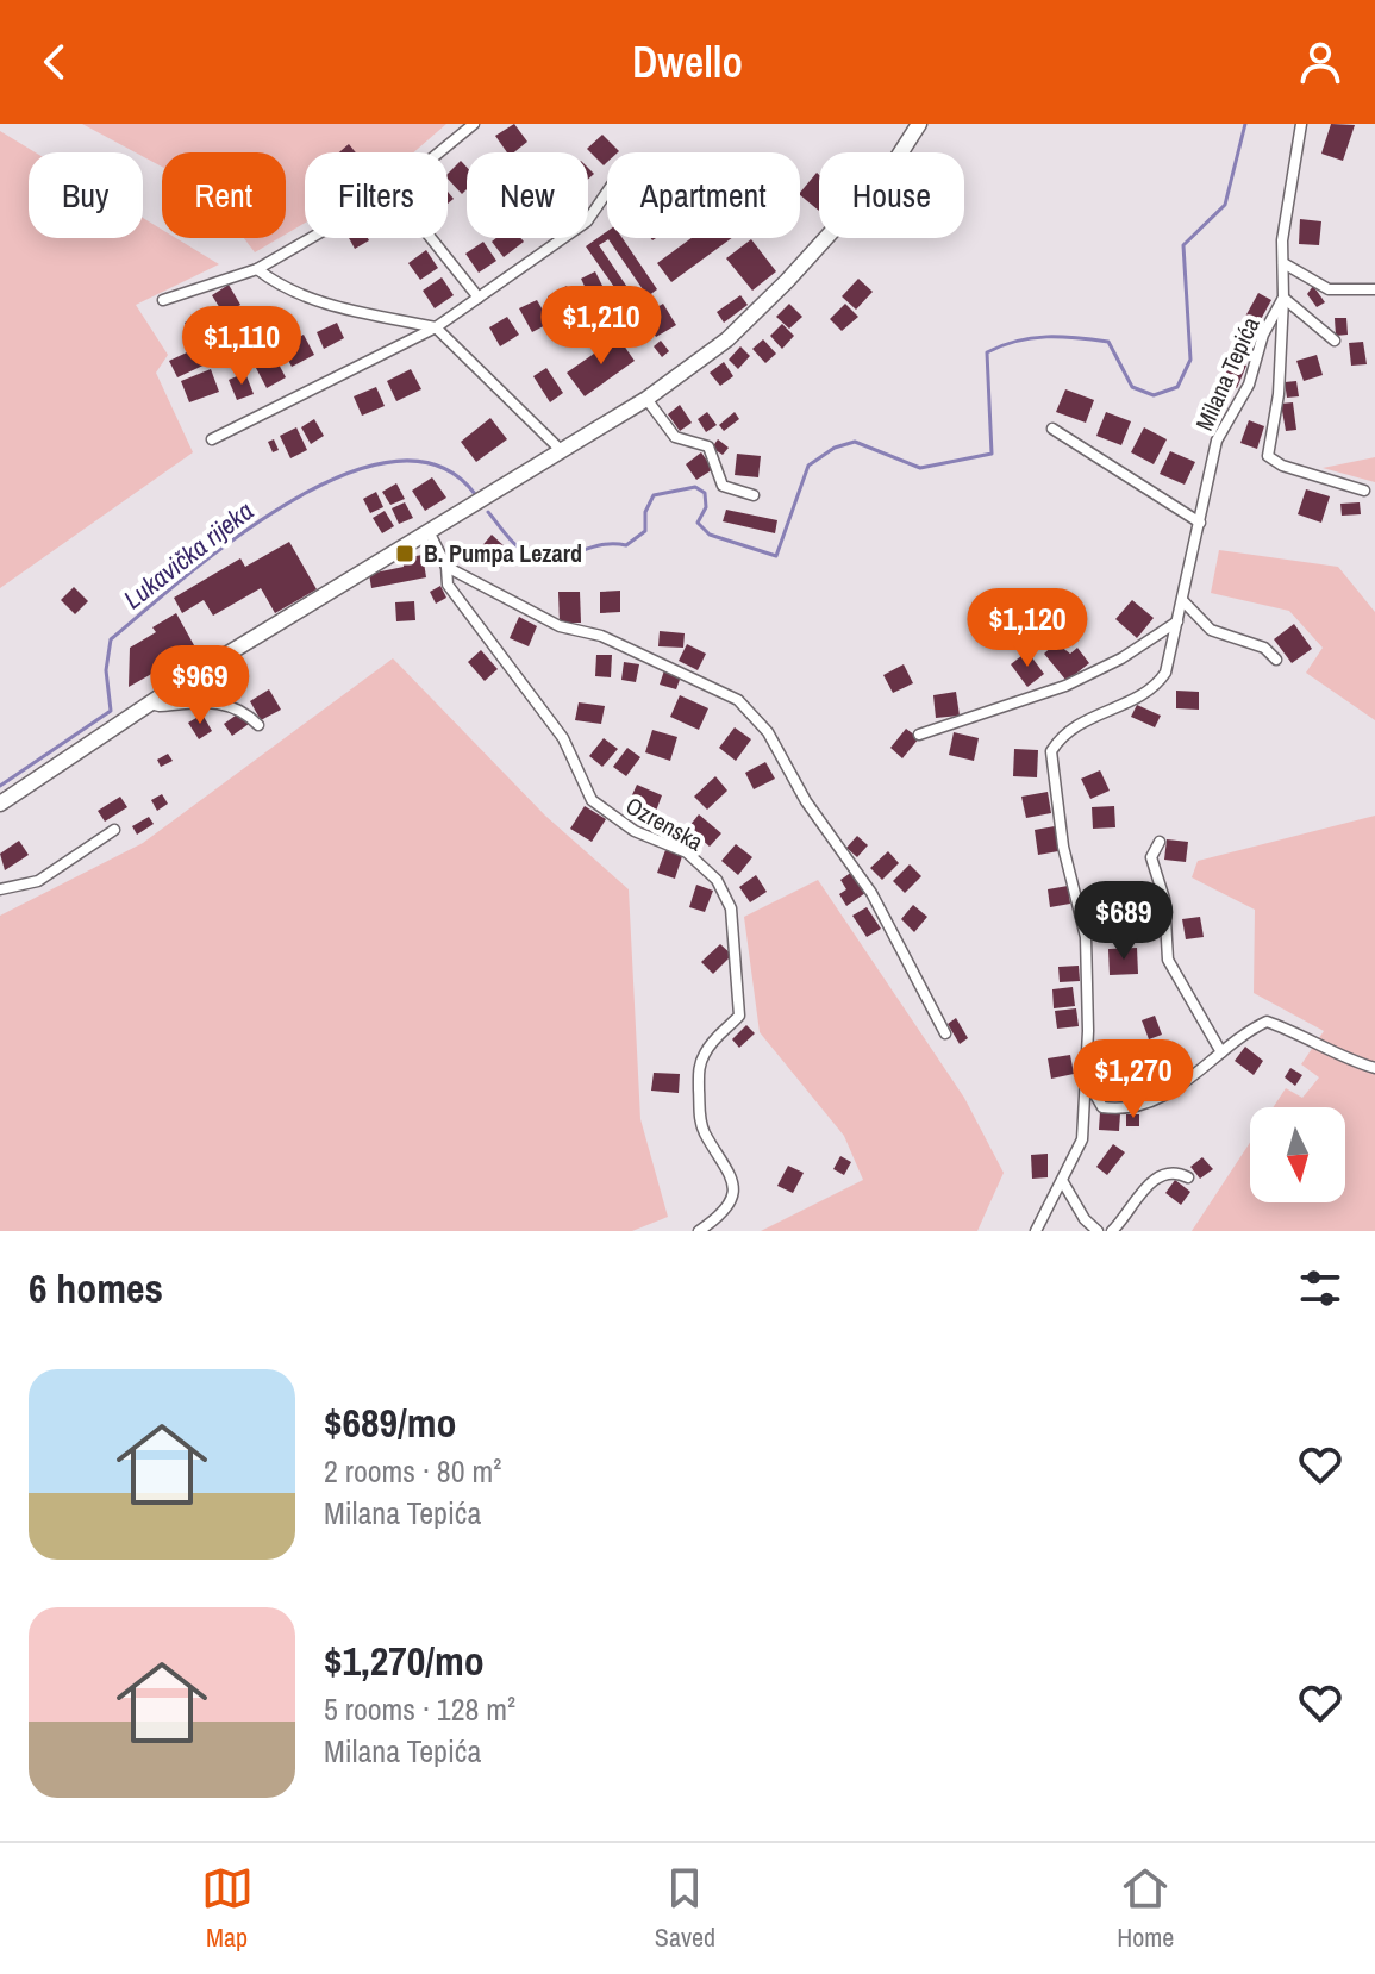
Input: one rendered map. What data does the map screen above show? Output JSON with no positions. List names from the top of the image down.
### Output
{
  "streets": {
    "street": ["Milana Tepića", "Ozrenska"]
  },
  "water": ["Lukavička rijeka"],
  "places": {
    "transit": ["B. Pumpa Lezard"]
  },
  "north": "bottom",
  "page": {
    "header": "Dwello",
    "chip": [
      "Buy",
      "Rent",
      "Filters",
      "New",
      "Apartment",
      "House"
    ],
    "price": [
      "$1,210",
      "$1,110",
      "$1,120",
      "$969",
      "$689",
      "$1,270"
    ],
    "heading": "6 homes",
    "list": [
      {
        "name": "$689/mo",
        "note": "2 rooms · 80 m² · Milana Tepića"
      },
      {
        "name": "$1,270/mo",
        "note": "5 rooms · 128 m² · Milana Tepića"
      }
    ],
    "tabs": ["Map", "Saved", "Home"]
  }
}
